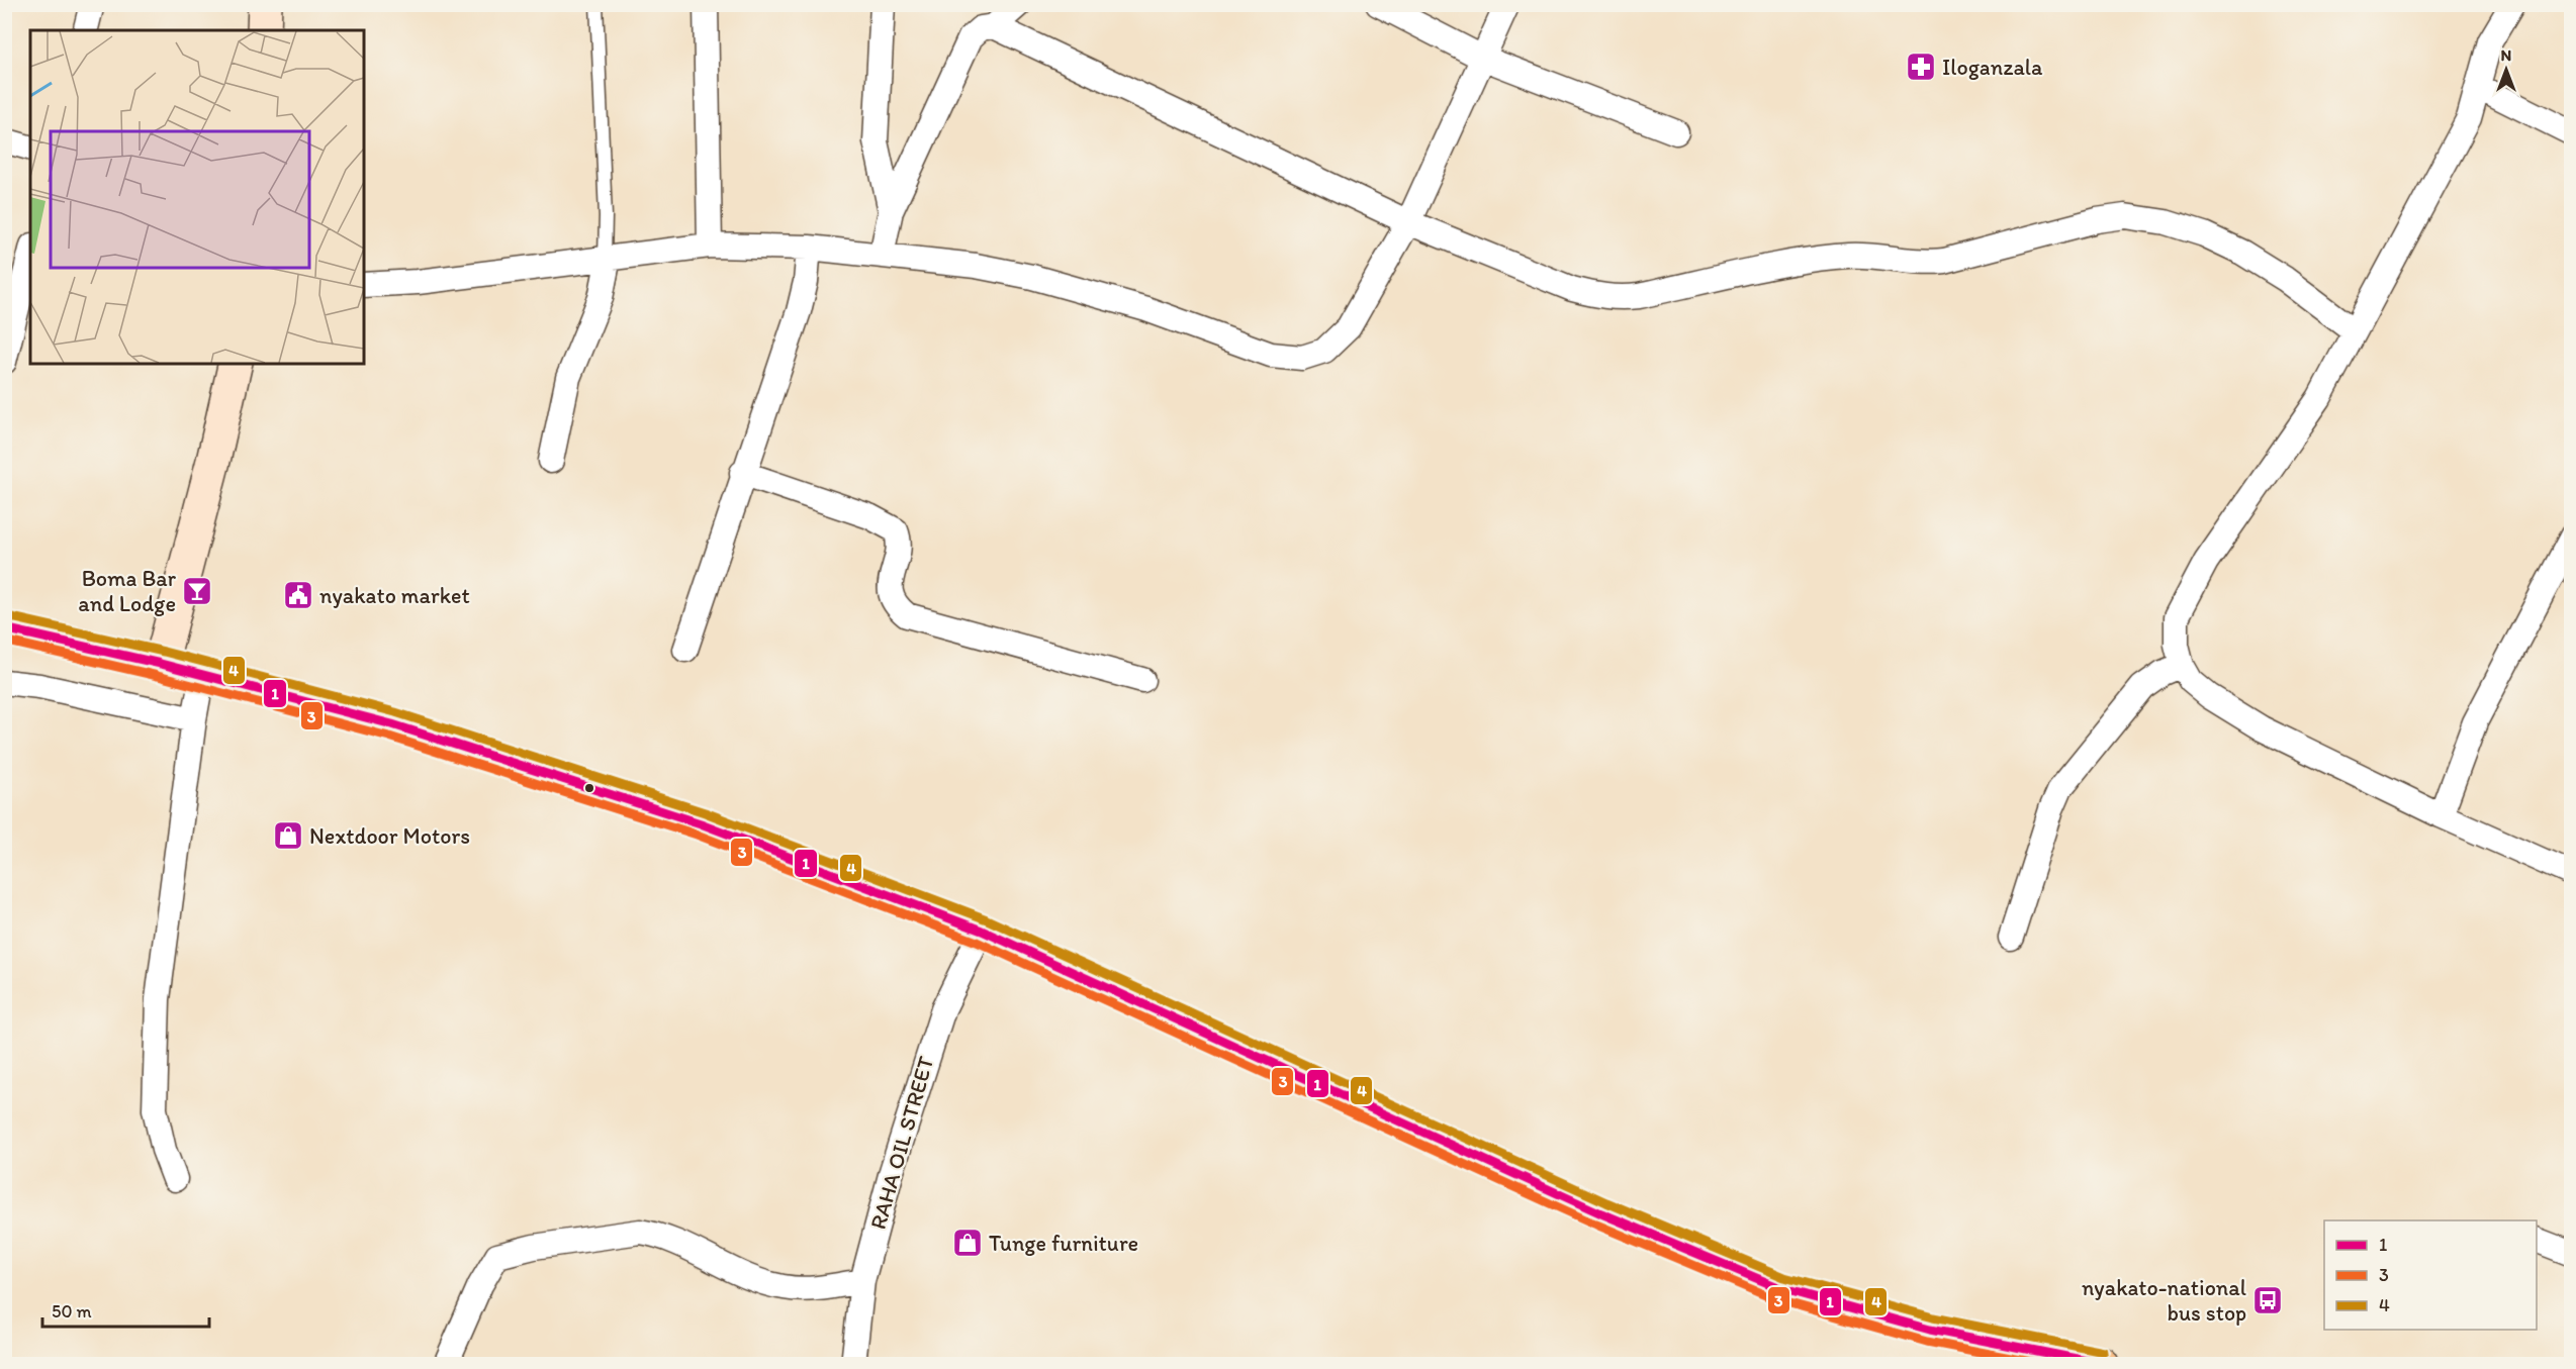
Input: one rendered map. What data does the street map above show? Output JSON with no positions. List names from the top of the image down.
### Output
{
  "streets": {
    "street": ["RAHA OIL STREET"]
  },
  "places": {
    "pharmacy": ["Iloganzala"],
    "bar": ["Boma Bar and Lodge"],
    "public building": ["nyakato market"],
    "shop": ["Nextdoor Motors", "Tunge furniture"],
    "bus stop": ["nyakato-national bus stop"]
  },
  "lines": ["transit line 4", "transit line 1", "transit line 3"],
  "legend": ["1", "3", "4"],
  "scale_bar": "50 m",
  "north": "top"
}
